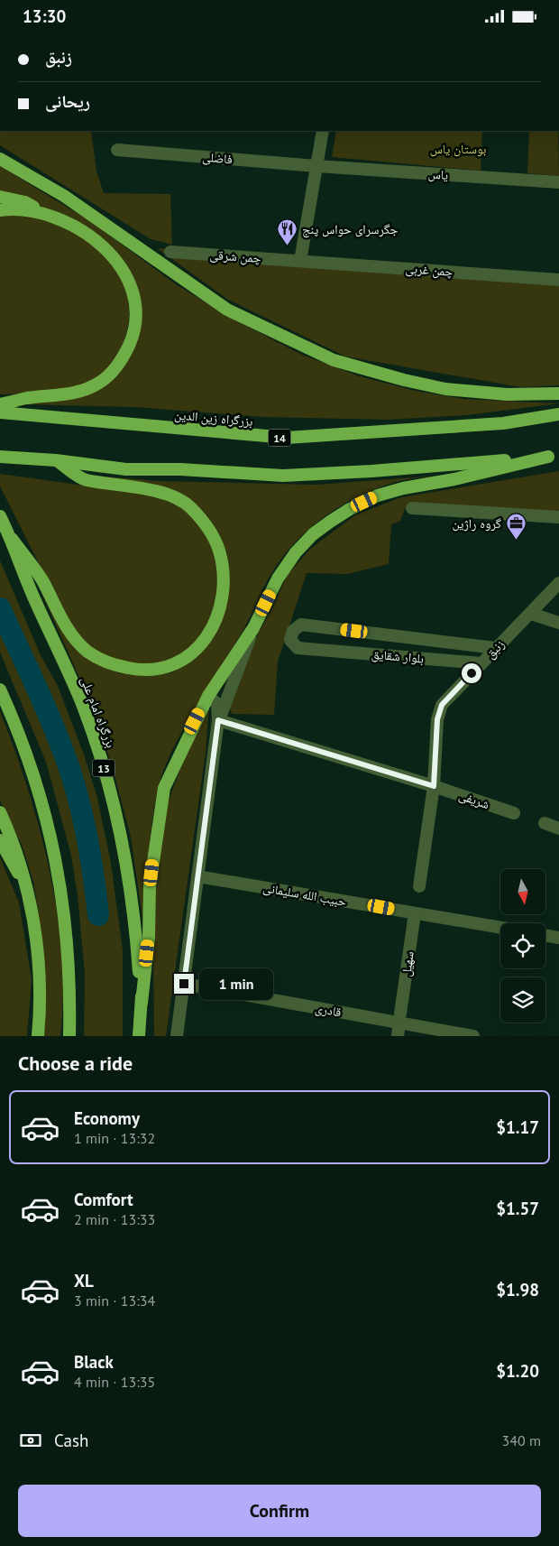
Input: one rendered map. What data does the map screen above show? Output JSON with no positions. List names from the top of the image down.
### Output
{
  "streets": {
    "highway": [
      "بزرگراه زین الدین",
      "14",
      "بزرگراه امام علی",
      "13"
    ],
    "street": [
      "فاضلی",
      "یاس",
      "چمن شرقی",
      "چمن غربی",
      "زنبق",
      "بلوار شقایق",
      "شریفی",
      "حبیب الله سلیمانی",
      "سهیل",
      "قادری"
    ]
  },
  "crossings": [
    ["فاضلی", "یاس"],
    ["چمن شرقی", "چمن غربی"],
    ["زنبق", "بلوار شقایق"],
    ["زنبق", "شریفی"],
    ["حبیب الله سلیمانی", "سهیل"]
  ],
  "parks": ["بوستان یاس"],
  "places": {
    "restaurant": ["جگرسرای حواس پنج"],
    "office": ["گروه راژین"]
  },
  "north": "bottom",
  "page": {
    "status": "13:30",
    "banner": ["زنبق", "ریحانی"],
    "bubble": "1 min",
    "heading": "Choose a ride",
    "list": [
      {
        "name": "Economy",
        "note": "1 min · 13:32",
        "value": "$1.17"
      },
      {
        "name": "Comfort",
        "note": "2 min · 13:33",
        "value": "$1.57"
      },
      {
        "name": "XL",
        "note": "3 min · 13:34",
        "value": "$1.98"
      },
      {
        "name": "Black",
        "note": "4 min · 13:35",
        "value": "$1.20"
      }
    ],
    "pay": ["Cash", "340 m"],
    "buttons": "Confirm"
  }
}
